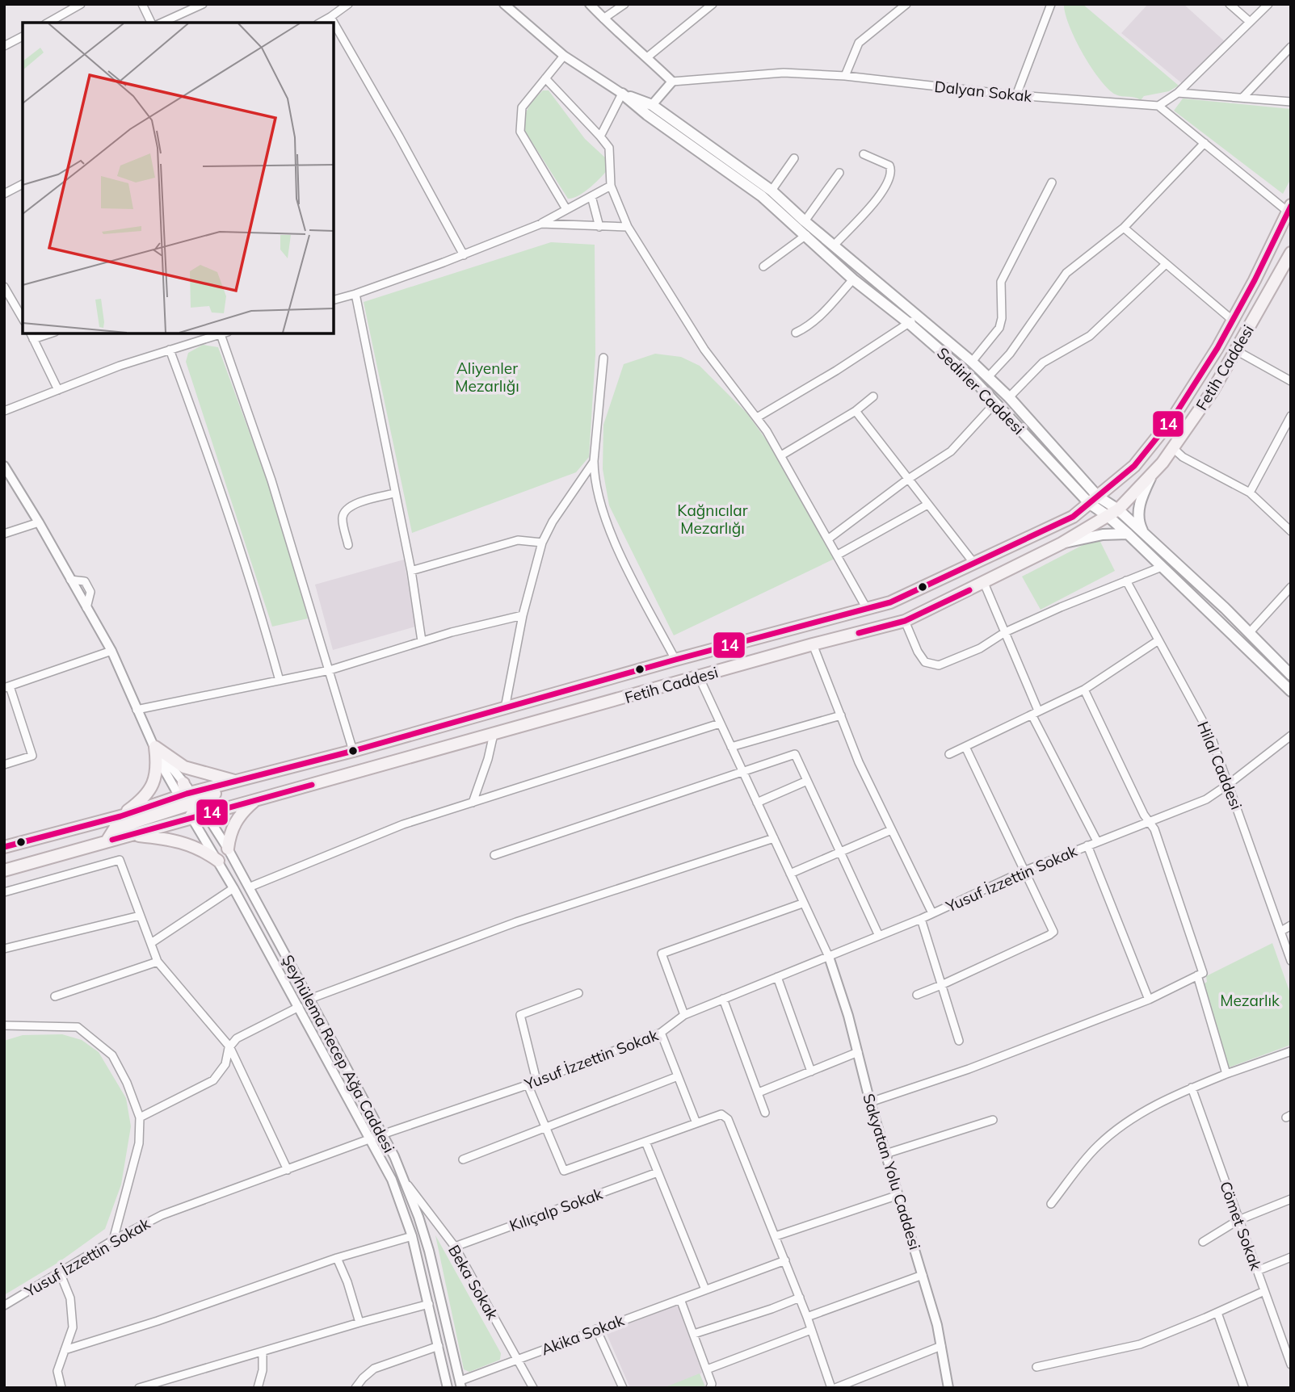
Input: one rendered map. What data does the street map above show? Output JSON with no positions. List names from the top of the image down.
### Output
{
  "streets": {
    "main road": ["Fetih Caddesi", "Sedirler Caddesi"],
    "street": [
      "Dalyan Sokak",
      "Hilal Caddesi",
      "Yusuf İzzettin Sokak",
      "Şeyhülema Recep Ağa Caddesi",
      "Sakyatan Yolu Caddesi",
      "Kılıçalp Sokak",
      "Cömet Sokak",
      "Beka Sokak",
      "Akika Sokak"
    ]
  },
  "crossings": [
    ["Fetih Caddesi", "Sedirler Caddesi"],
    ["Fetih Caddesi", "Şeyhülema Recep Ağa Caddesi"],
    ["Hilal Caddesi", "Yusuf İzzettin Sokak"],
    ["Yusuf İzzettin Sokak", "Şeyhülema Recep Ağa Caddesi"],
    ["Yusuf İzzettin Sokak", "Sakyatan Yolu Caddesi"],
    ["Şeyhülema Recep Ağa Caddesi", "Beka Sokak"],
    ["Şeyhülema Recep Ağa Caddesi", "Akika Sokak"],
    ["Kılıçalp Sokak", "Beka Sokak"],
    ["Beka Sokak", "Akika Sokak"]
  ],
  "parks": ["Aliyenler Mezarlığı", "Kağnıcılar Mezarlığı", "Mezarlık"],
  "lines": ["transit line 14"]
}
